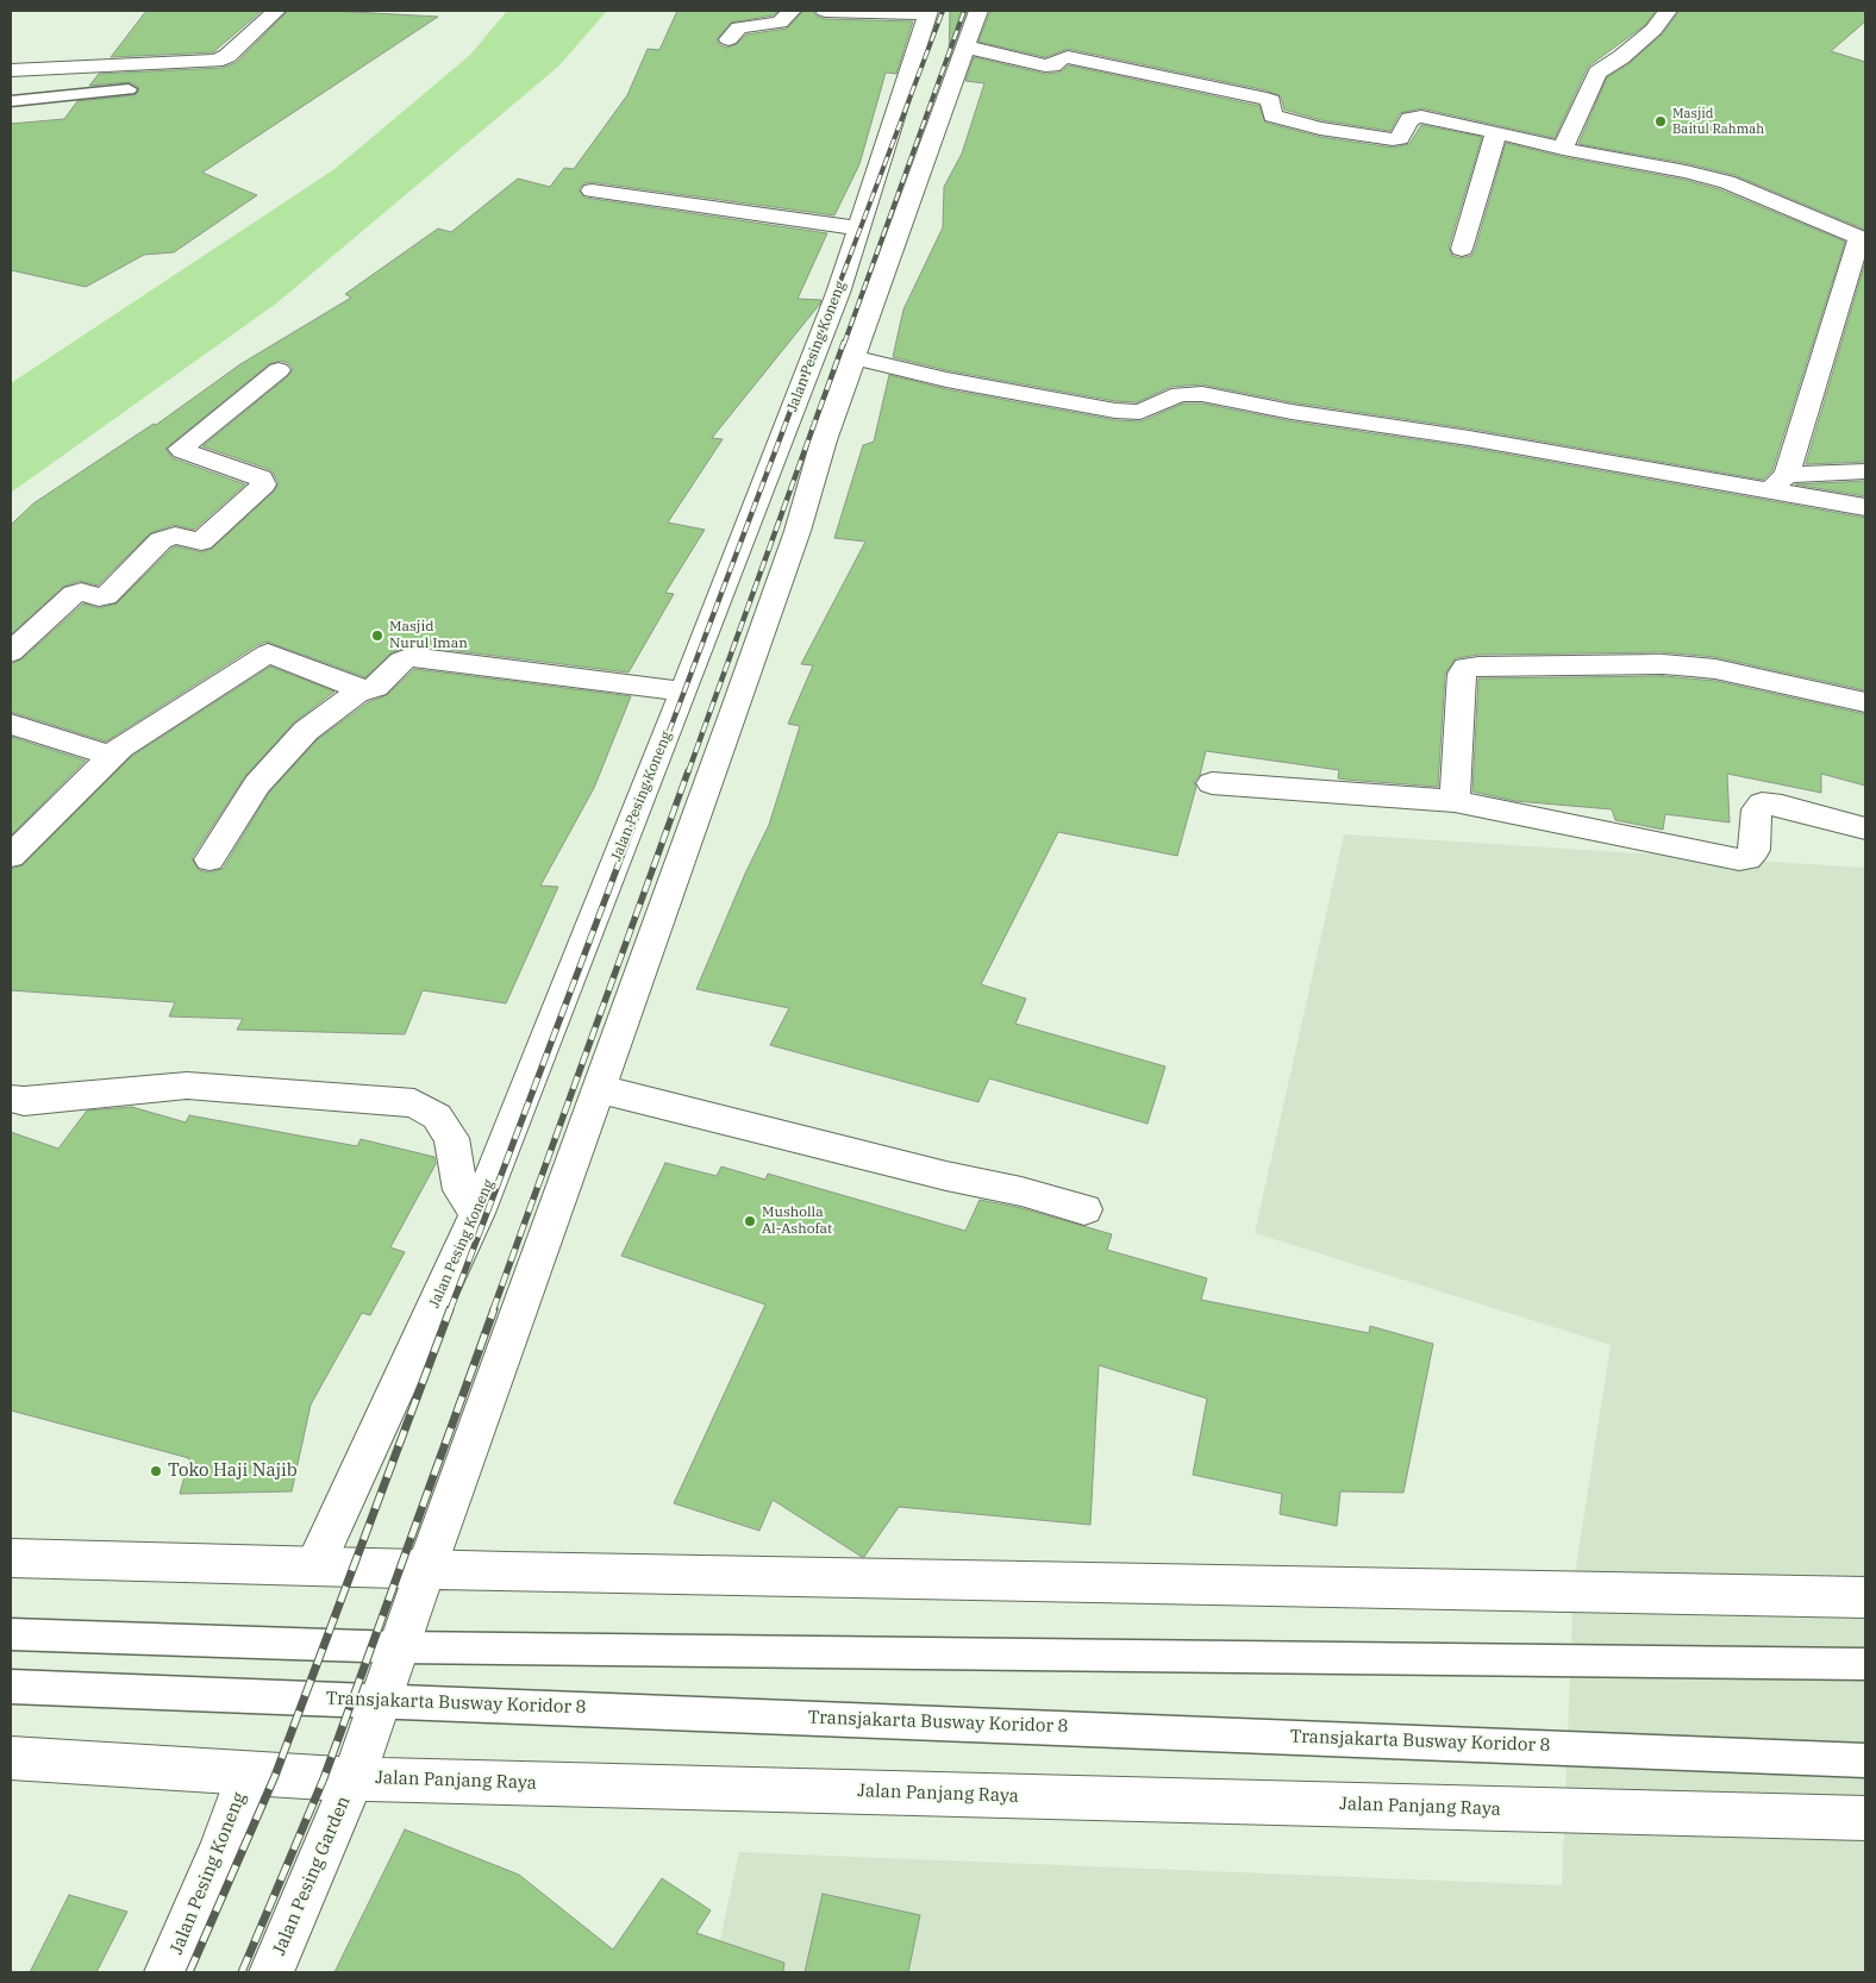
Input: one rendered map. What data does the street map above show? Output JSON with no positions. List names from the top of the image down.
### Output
{
  "streets": {
    "street": ["Jalan Pesing Koneng", "Jalan Panjang Raya", "Jalan Pesing Garden"],
    "lane": ["Transjakarta Busway Koridor 8"]
  },
  "crossings": [
    ["Jalan Pesing Koneng", "Jalan Panjang Raya"],
    ["Transjakarta Busway Koridor 8", "Jalan Pesing Garden"],
    ["Jalan Panjang Raya", "Jalan Pesing Garden"]
  ],
  "places": [
    "Masjid Baitul Rahmah",
    "Masjid Nurul Iman",
    "Musholla Al-Ashofat",
    "Toko Haji Najib"
  ]
}
